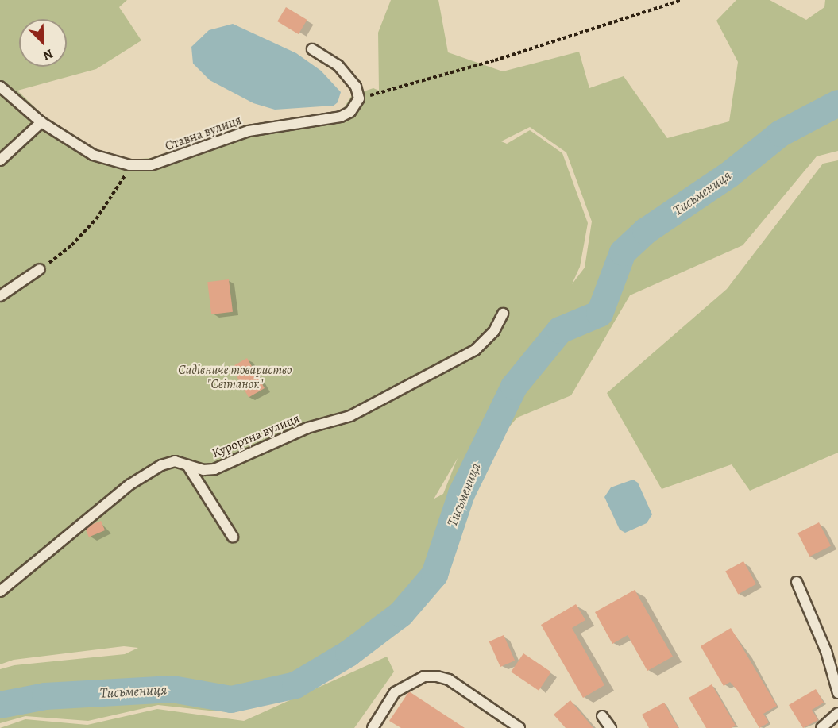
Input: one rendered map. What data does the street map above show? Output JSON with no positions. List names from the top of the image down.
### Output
{
  "streets": {
    "lane": ["Ставна вулиця", "Курортна вулиця"]
  },
  "water": ["Тисьмениця"],
  "parks": ["Садівниче товариство \"Світанок\""],
  "north": "bottom right"
}
